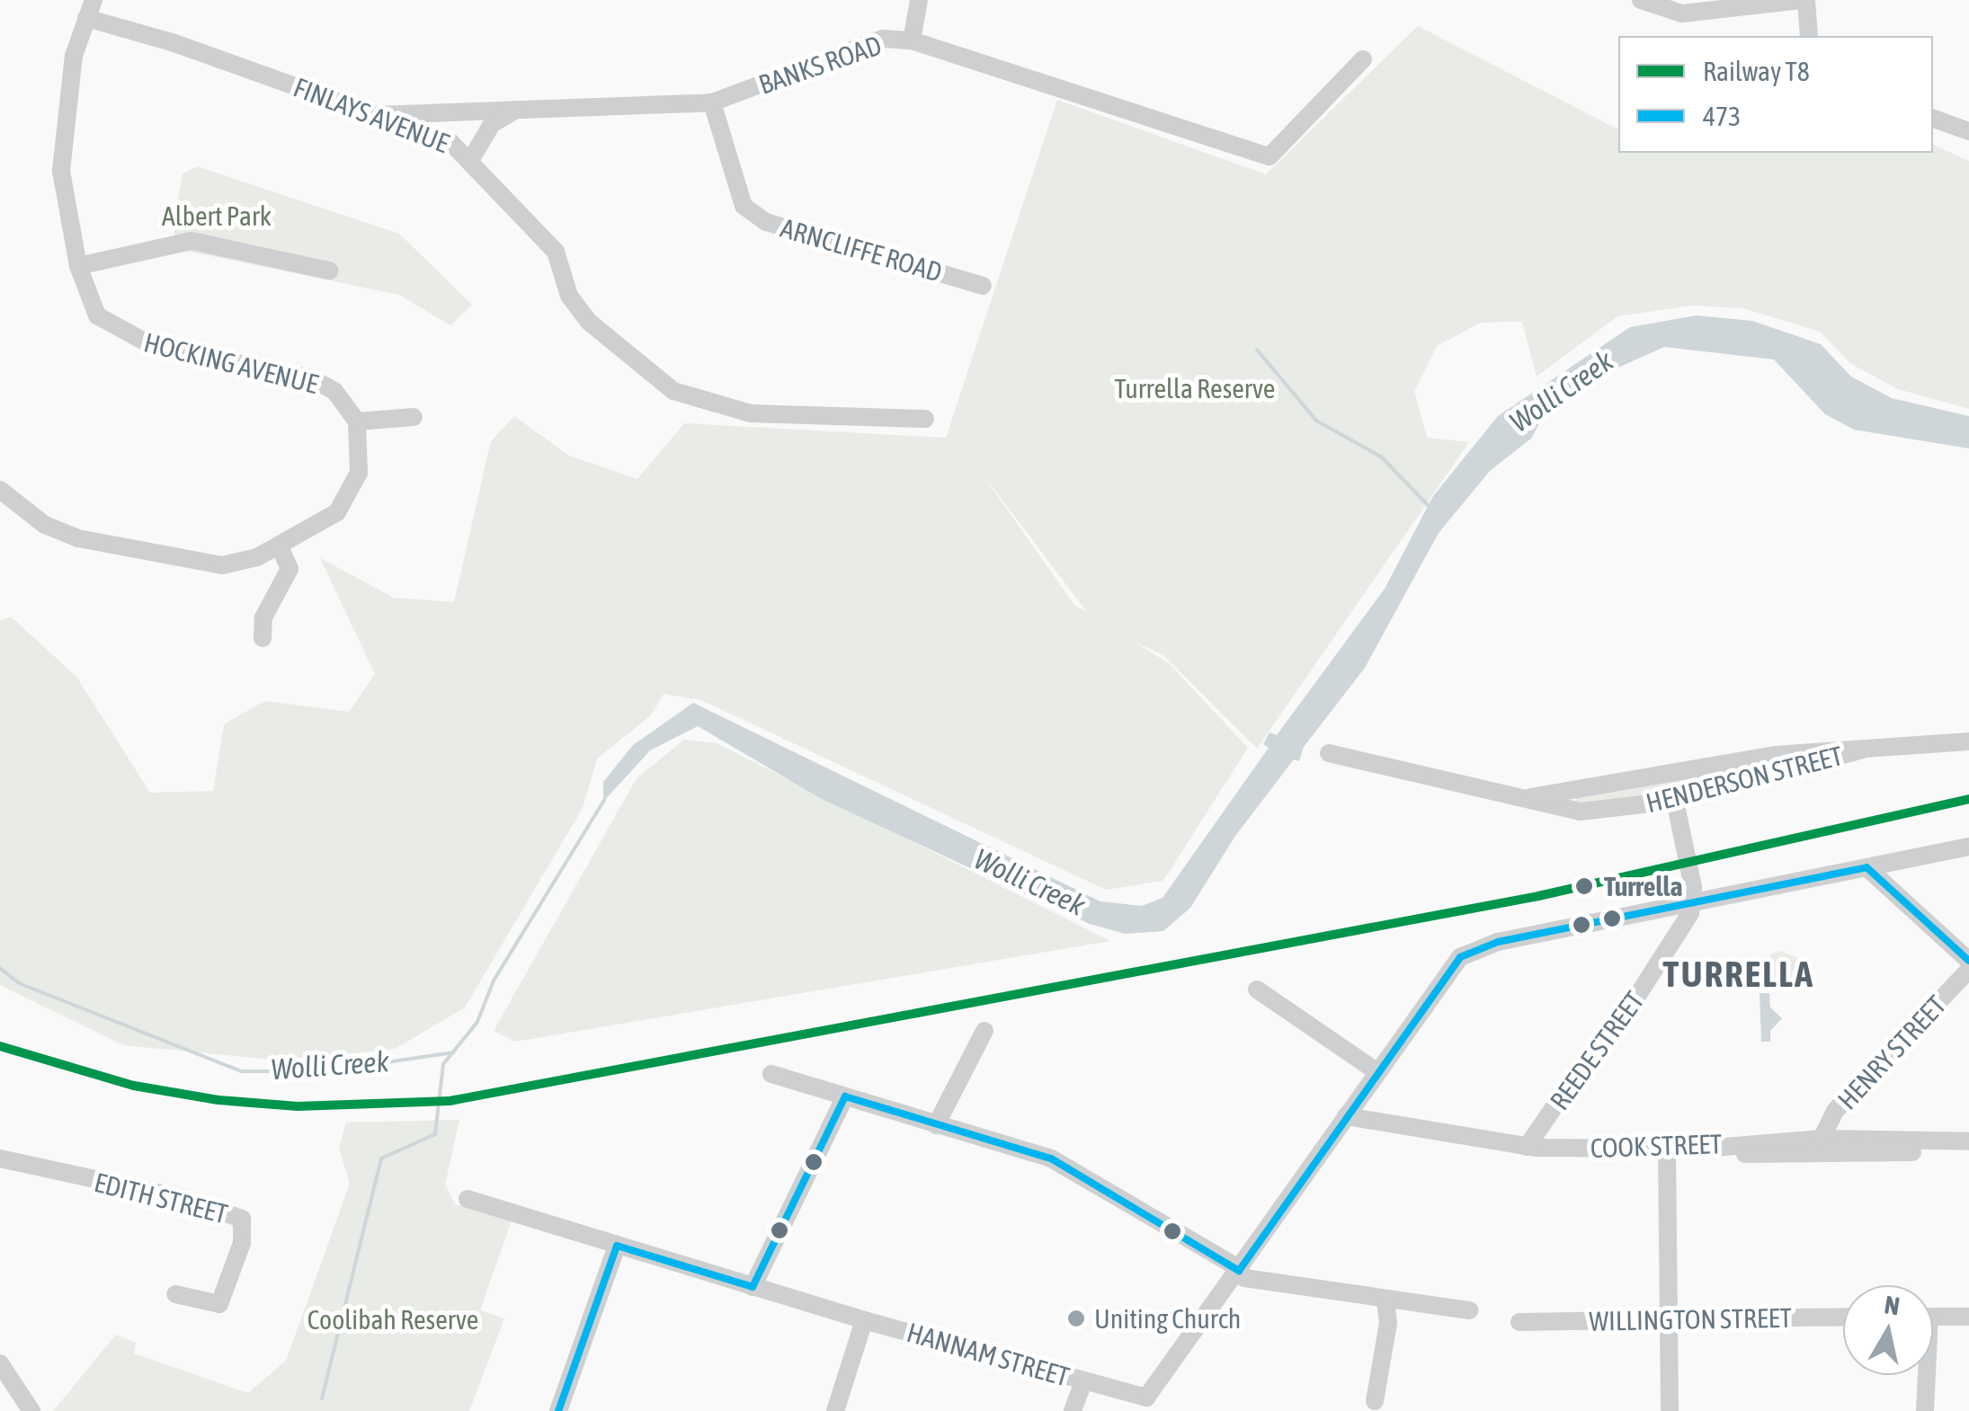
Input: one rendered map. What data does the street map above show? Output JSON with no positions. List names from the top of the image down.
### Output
{
  "streets": {
    "street": [
      "BANKS ROAD",
      "FINLAYS AVENUE",
      "ARNCLIFFE ROAD",
      "HOCKING AVENUE",
      "HENDERSON STREET",
      "REEDE STREET",
      "HENRY STREET",
      "COOK STREET",
      "EDITH STREET",
      "WILLINGTON STREET",
      "HANNAM STREET"
    ]
  },
  "crossings": [
    ["BANKS ROAD", "FINLAYS AVENUE"],
    ["BANKS ROAD", "ARNCLIFFE ROAD"],
    ["FINLAYS AVENUE", "HOCKING AVENUE"],
    ["REEDE STREET", "COOK STREET"],
    ["REEDE STREET", "HANNAM STREET"],
    ["HENRY STREET", "COOK STREET"],
    ["COOK STREET", "HANNAM STREET"]
  ],
  "districts": ["TURRELLA"],
  "water": ["Wolli Creek"],
  "parks": ["Albert Park", "Turrella Reserve", "Coolibah Reserve"],
  "places": ["Turrella", "Uniting Church"],
  "lines": ["rail line T8", "transit line 473"],
  "legend": ["Railway T8", "473"],
  "north": "top"
}
